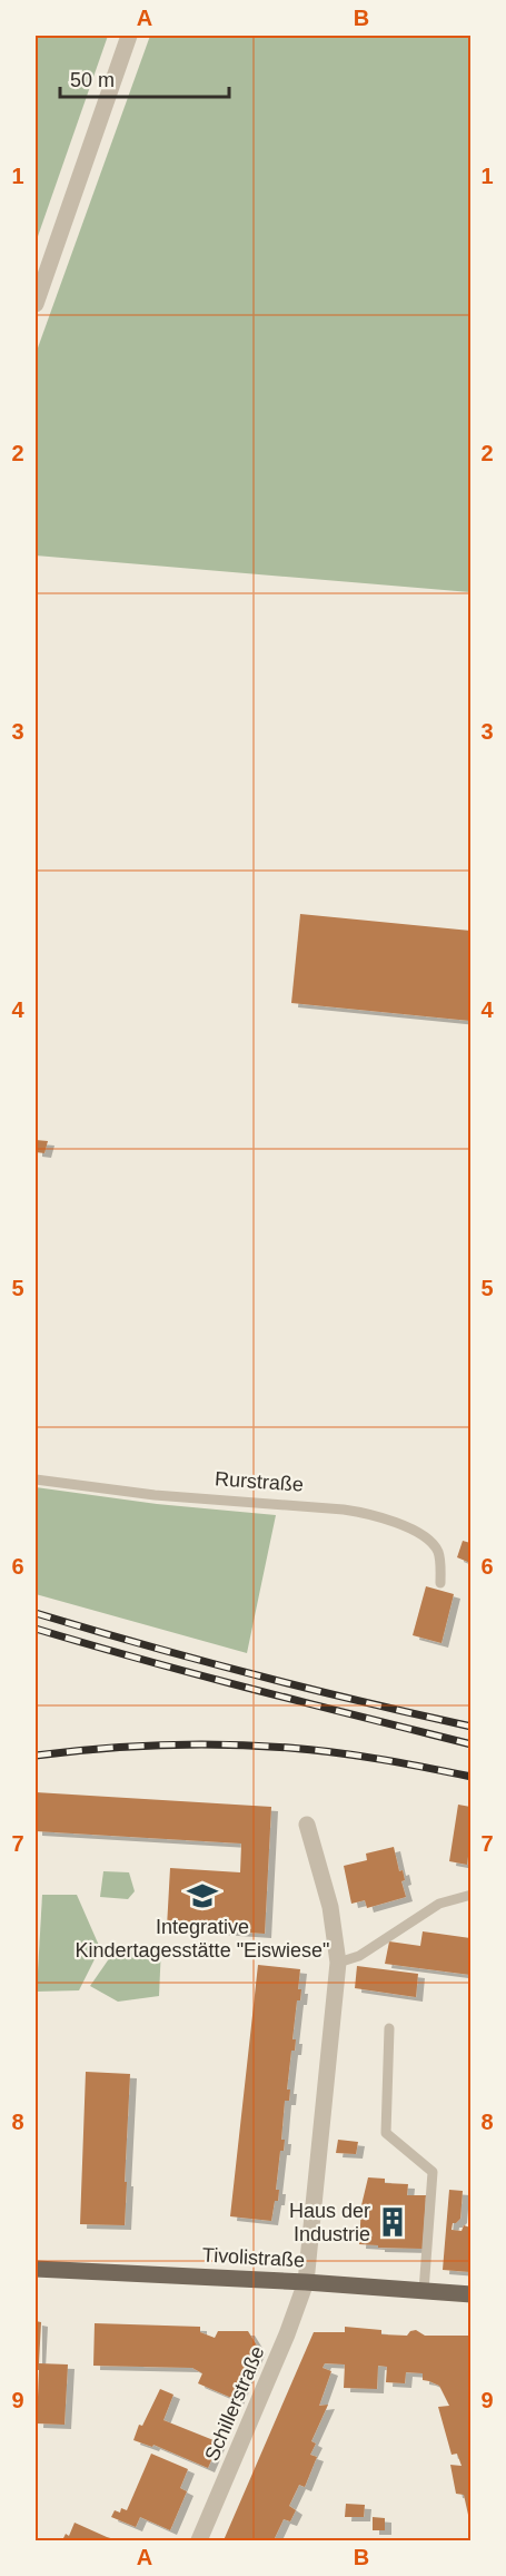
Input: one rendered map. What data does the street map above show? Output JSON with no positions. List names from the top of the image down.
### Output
{
  "streets": {
    "main road": ["Tivolistraße"],
    "street": ["Schillerstraße"],
    "lane": ["Rurstraße"]
  },
  "crossings": [
    ["Tivolistraße", "Schillerstraße"]
  ],
  "places": {
    "school or university": ["Integrative Kindertagesstätte \"Eiswiese\""],
    "building": ["Haus der Industrie"]
  },
  "scale_bar": "50 m",
  "grid": {
    "columns": ["A", "B"],
    "rows": [
      "1",
      "2",
      "3",
      "4",
      "5",
      "6",
      "7",
      "8",
      "9"
    ]
  }
}
